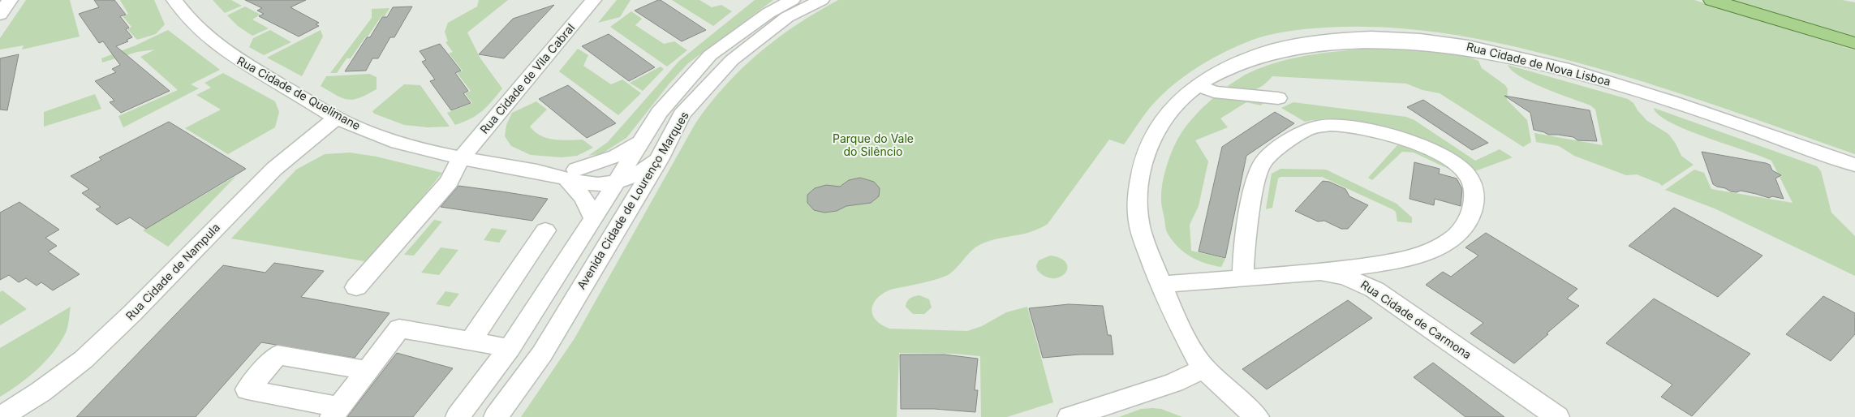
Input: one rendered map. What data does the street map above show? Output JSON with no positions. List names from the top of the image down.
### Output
{
  "streets": {
    "street": [
      "Rua Cidade de Nova Lisboa",
      "Rua Cidade de Vila Cabral",
      "Rua Cidade de Quelimane",
      "Avenida Cidade de Lourenço Marques",
      "Rua Cidade de Nampula",
      "Rua Cidade de Carmona"
    ]
  },
  "crossings": [
    ["Rua Cidade de Nova Lisboa", "Rua Cidade de Carmona"],
    ["Rua Cidade de Vila Cabral", "Rua Cidade de Quelimane"],
    ["Rua Cidade de Quelimane", "Avenida Cidade de Lourenço Marques"],
    ["Rua Cidade de Quelimane", "Rua Cidade de Nampula"]
  ],
  "parks": ["Parque do Vale do Silêncio"]
}
